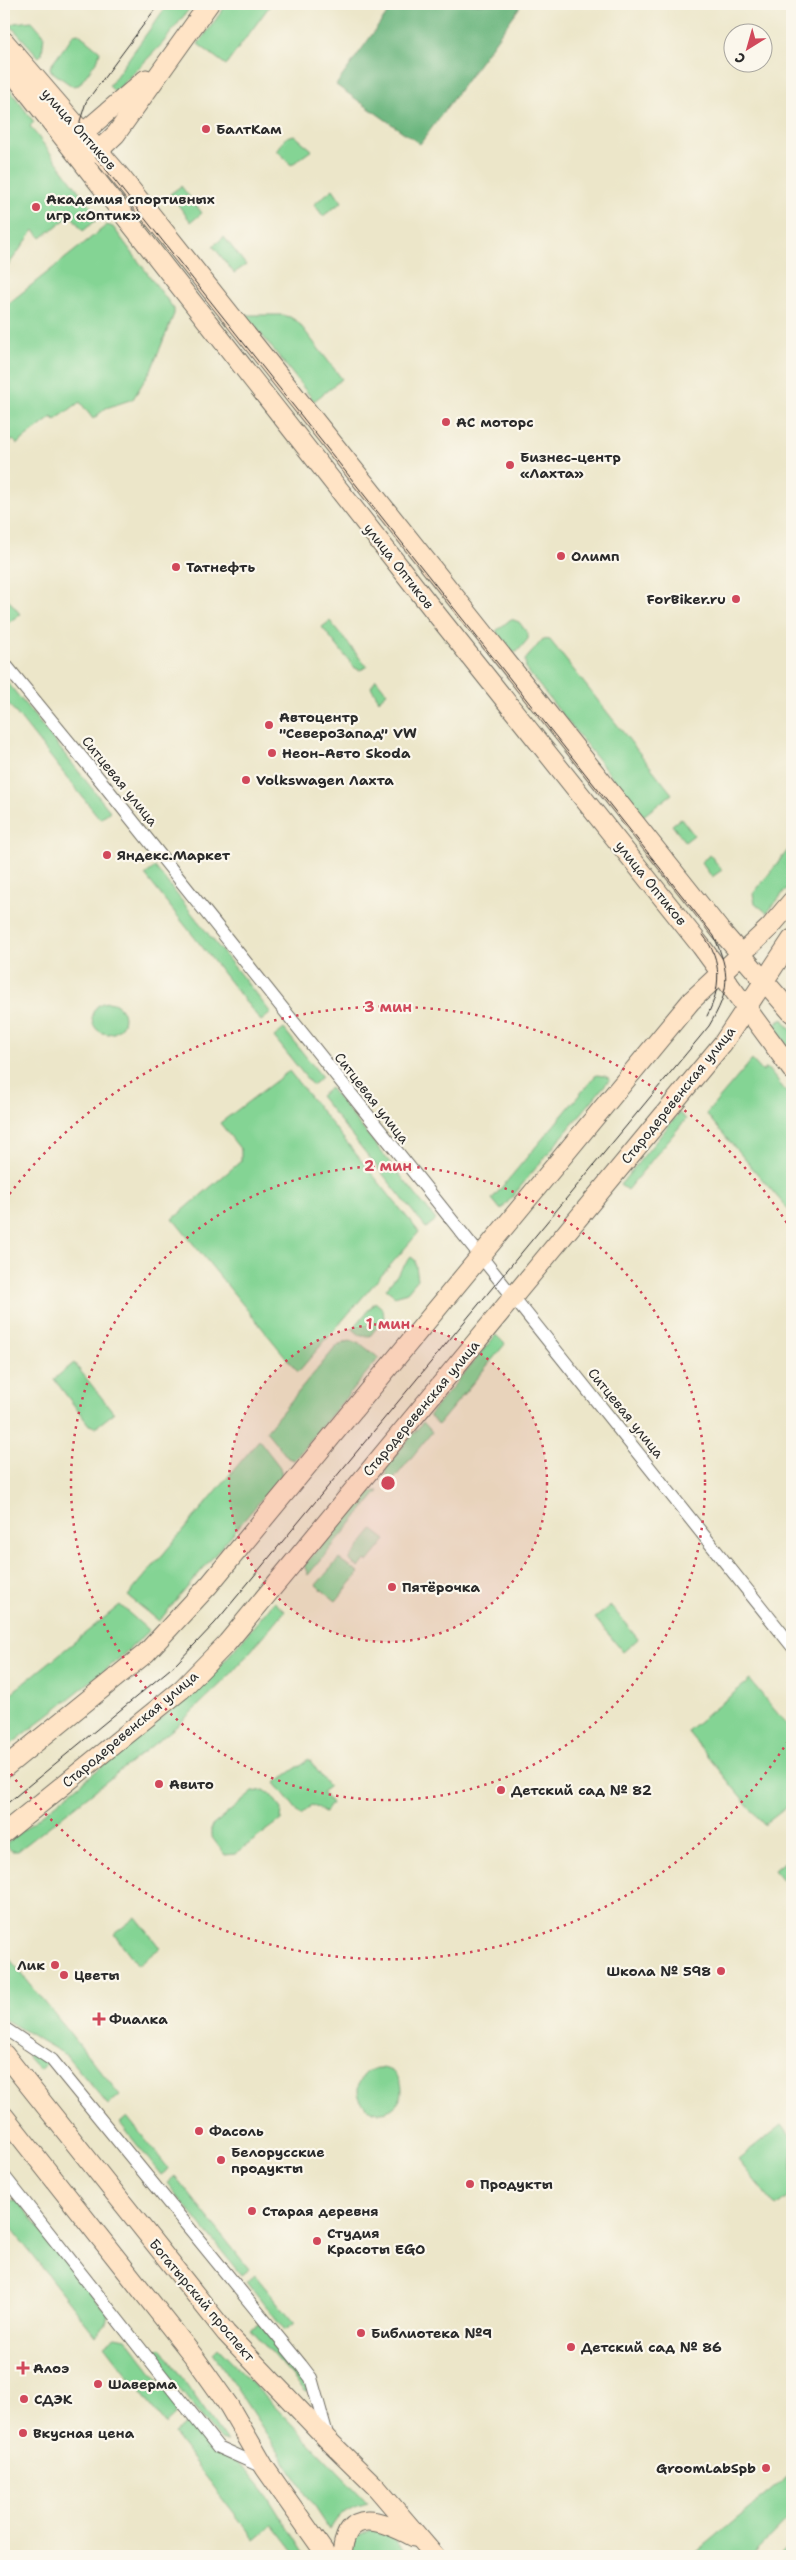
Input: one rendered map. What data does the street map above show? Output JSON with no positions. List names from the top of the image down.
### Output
{
  "streets": {
    "main road": ["улица Оптиков", "Стародеревенская улица", "Богатырский проспект"],
    "street": ["Ситцевая улица"]
  },
  "crossings": [
    ["улица Оптиков", "Стародеревенская улица"],
    ["Ситцевая улица", "Стародеревенская улица"]
  ],
  "places": {
    "other": [
      "БалтКам",
      "Академия спортивных игр «Оптик»",
      "АС моторс",
      "Бизнес-центр «Лахта»",
      "Олимп",
      "Татнефть",
      "ForBiker.ru",
      "Автоцентр \"СевероЗапад\" VW",
      "Неон-Авто Skoda",
      "Volkswagen Лахта",
      "Яндекс.Маркет",
      "Пятёрочка",
      "Авито",
      "Детский сад № 82",
      "Лик",
      "Школа № 598",
      "Цветы",
      "Фасоль",
      "Белорусские продукты",
      "Продукты",
      "Старая деревня",
      "Студия Красоты EGO",
      "Библиотека №9",
      "Детский сад № 86",
      "Шаверма",
      "СДЭК",
      "Вкусная цена",
      "GroomLabSpb"
    ],
    "health": ["Фиалка", "Алоэ"]
  },
  "north": "bottom left",
  "rings": ["3 мин", "2 мин", "1 мин"]
}
